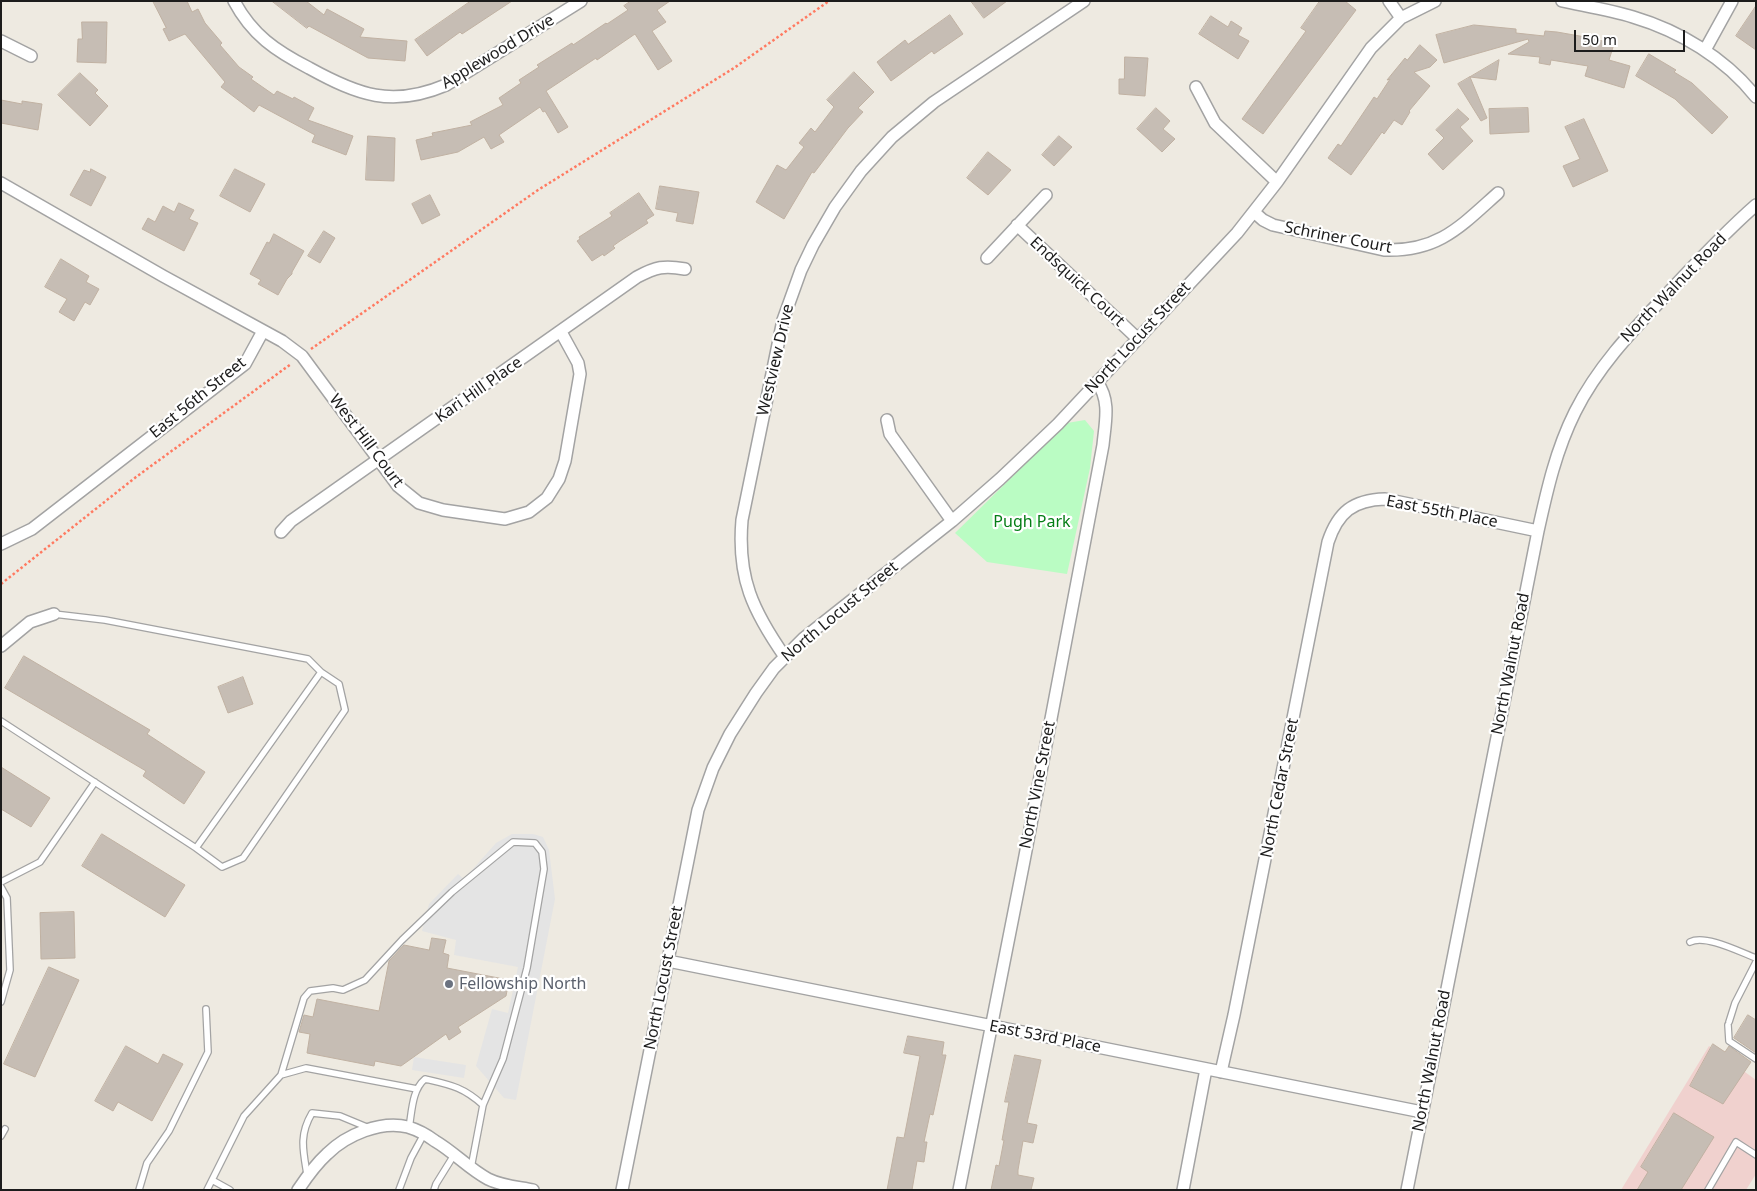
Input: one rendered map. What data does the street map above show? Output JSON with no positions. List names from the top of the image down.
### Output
{
  "streets": {
    "street": [
      "Applewood Drive",
      "Schriner Court",
      "Endsquick Court",
      "North Walnut Road",
      "North Locust Street",
      "Westview Drive",
      "Kari Hill Place",
      "East 56th Street",
      "West Hill Court",
      "East 55th Place",
      "North Vine Street",
      "North Cedar Street",
      "East 53rd Place"
    ]
  },
  "crossings": [
    ["Schriner Court", "North Locust Street"],
    ["Endsquick Court", "North Locust Street"],
    ["North Walnut Road", "East 55th Place"],
    ["North Walnut Road", "East 53rd Place"],
    ["North Locust Street", "Westview Drive"],
    ["North Locust Street", "North Vine Street"],
    ["North Locust Street", "East 53rd Place"],
    ["Kari Hill Place", "West Hill Court"],
    ["East 56th Street", "West Hill Court"],
    ["East 55th Place", "North Cedar Street"],
    ["North Vine Street", "East 53rd Place"],
    ["North Cedar Street", "East 53rd Place"]
  ],
  "parks": ["Pugh Park"],
  "places": ["Fellowship North"],
  "scale_bar": "50 m"
}
